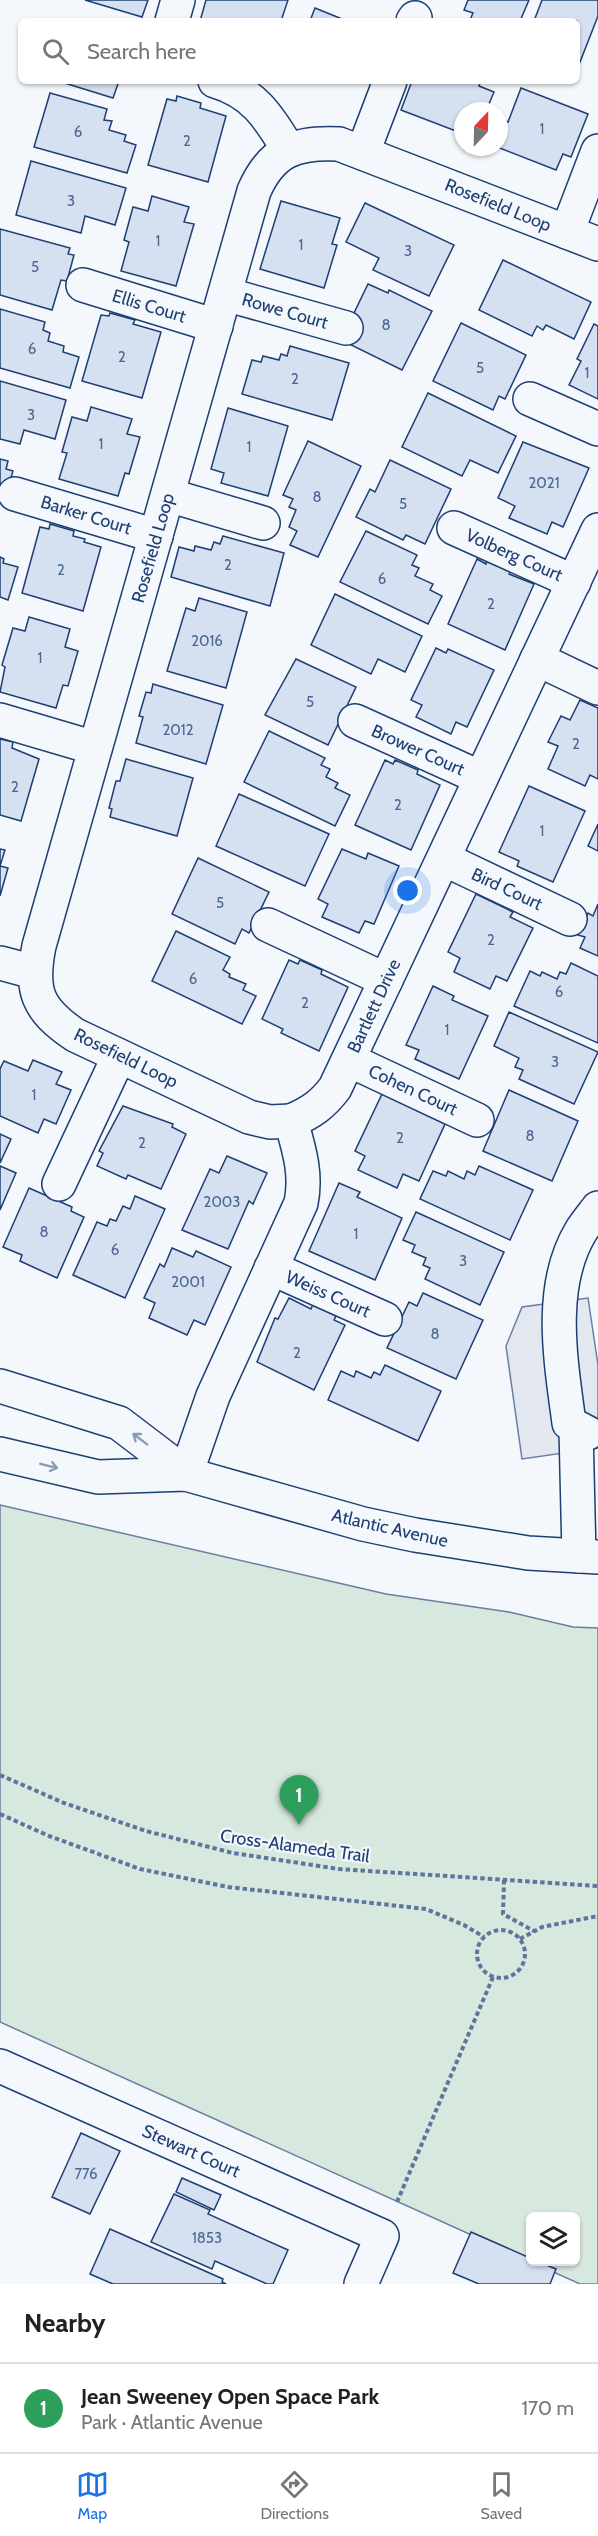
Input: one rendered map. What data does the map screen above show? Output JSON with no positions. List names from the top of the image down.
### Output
{
  "streets": {
    "street": [
      "Rosefield Loop",
      "Ellis Court",
      "Rowe Court",
      "Barker Court",
      "Volberg Court",
      "Brower Court",
      "Bird Court",
      "Bartlett Drive",
      "Cohen Court",
      "Weiss Court",
      "Atlantic Avenue",
      "Stewart Court"
    ],
    "path": ["Cross-Alameda Trail"]
  },
  "crossings": [
    ["Rosefield Loop", "Ellis Court"],
    ["Rosefield Loop", "Rowe Court"],
    ["Rosefield Loop", "Barker Court"],
    ["Rosefield Loop", "Bartlett Drive"],
    ["Volberg Court", "Bartlett Drive"],
    ["Brower Court", "Bartlett Drive"],
    ["Bird Court", "Bartlett Drive"],
    ["Bartlett Drive", "Cohen Court"]
  ],
  "house_numbers": [
    "1",
    "6",
    "2",
    "3",
    "1",
    "1",
    "3",
    "5",
    "8",
    "6",
    "2",
    "5",
    "1",
    "2",
    "3",
    "1",
    "1",
    "2021",
    "8",
    "5",
    "2",
    "2",
    "6",
    "2",
    "2016",
    "1",
    "5",
    "2012",
    "2",
    "2",
    "2",
    "1",
    "5",
    "2",
    "6",
    "6",
    "2",
    "1",
    "3",
    "1",
    "8",
    "2",
    "2",
    "2003",
    "8",
    "1",
    "6",
    "3",
    "2001",
    "8",
    "2",
    "776",
    "1853"
  ],
  "north": "top",
  "page": {
    "search": "Search here",
    "pins": "1",
    "heading": "Nearby",
    "list": [
      {
        "mark": "1",
        "name": "Jean Sweeney Open Space Park",
        "note": "Park · Atlantic Avenue",
        "value": "170 m"
      }
    ],
    "nav": ["Map", "Directions", "Saved"]
  }
}
